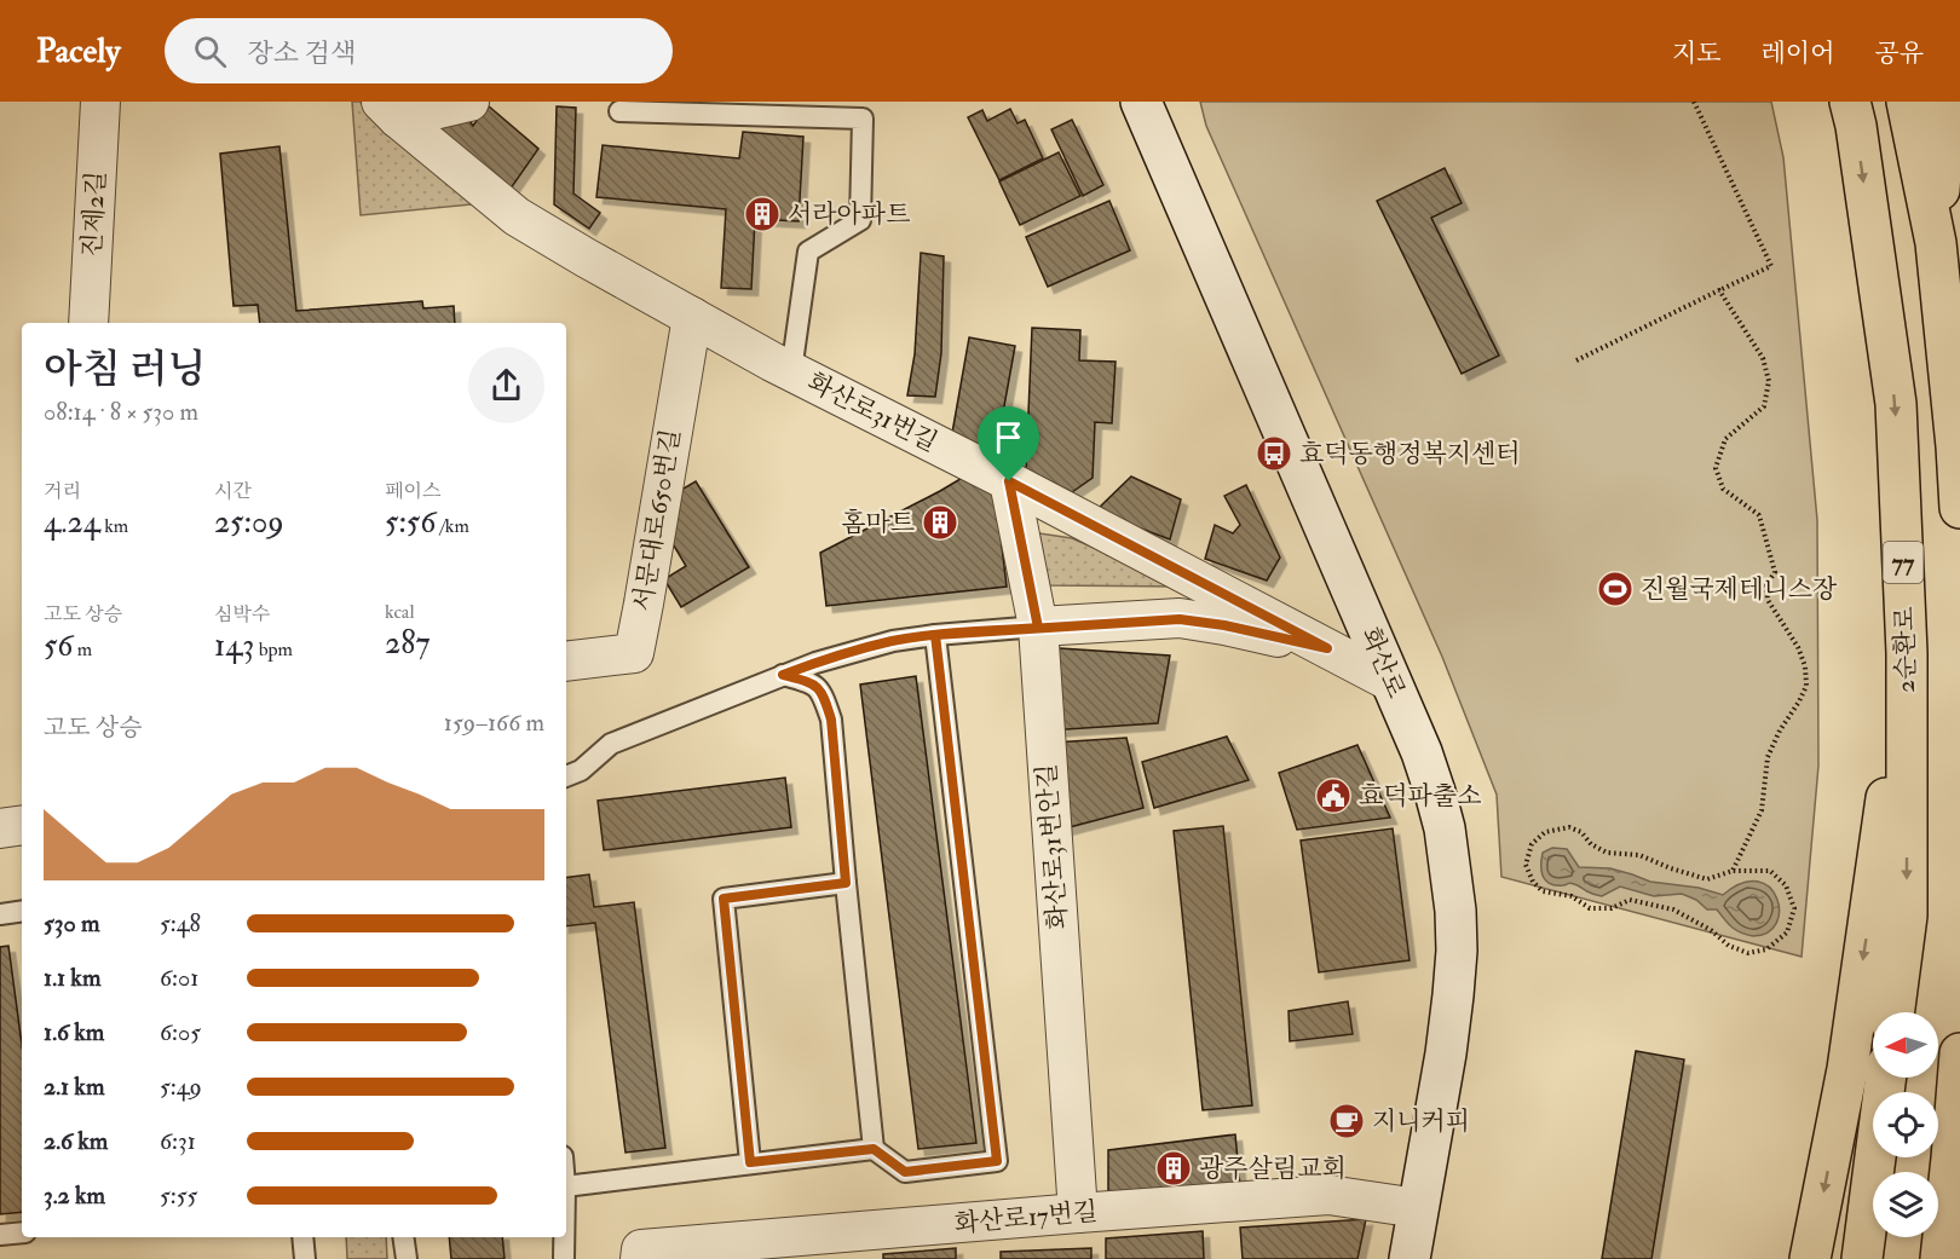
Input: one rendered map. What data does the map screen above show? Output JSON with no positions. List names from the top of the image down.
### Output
{
  "streets": {
    "highway": ["77", "2순환로"],
    "main road": ["화산로"],
    "street": [
      "진제2길",
      "화산로31번길",
      "서문대로650번길",
      "화산로31번안길",
      "화산로17번길"
    ]
  },
  "crossings": [
    ["화산로31번길", "서문대로650번길"],
    ["화산로31번길", "화산로"],
    ["화산로31번길", "화산로31번안길"],
    ["화산로", "화산로17번길"],
    ["화산로31번안길", "화산로17번길"]
  ],
  "places": {
    "building": ["서라아파트", "홈마트", "광주살림교회"],
    "bus stop": ["효덕동행정복지센터"],
    "sports": ["진월국제테니스장"],
    "public building": ["효덕파출소"],
    "cafe": ["지니커피"]
  },
  "north": "left",
  "page": {
    "header": "Pacely",
    "search": "장소 검색",
    "nav": ["지도", "레이어", "공유"],
    "heading": ["아침 러닝", "08:14 · 8 × 530 m"],
    "stats": [
      ["거리", "4.24 km"],
      ["시간", "25:09"],
      ["페이스", "5:56 /km"],
      ["고도 상승", "56 m"],
      ["심박수", "143 bpm"],
      ["kcal", "287"]
    ],
    "chart": ["고도 상승", "159–166 m"],
    "list": [
      {
        "name": "530 m",
        "note": "5:48"
      },
      {
        "name": "1.1 km",
        "note": "6:01"
      },
      {
        "name": "1.6 km",
        "note": "6:05"
      },
      {
        "name": "2.1 km",
        "note": "5:49"
      },
      {
        "name": "2.6 km",
        "note": "6:31"
      },
      {
        "name": "3.2 km",
        "note": "5:55"
      }
    ]
  }
}
